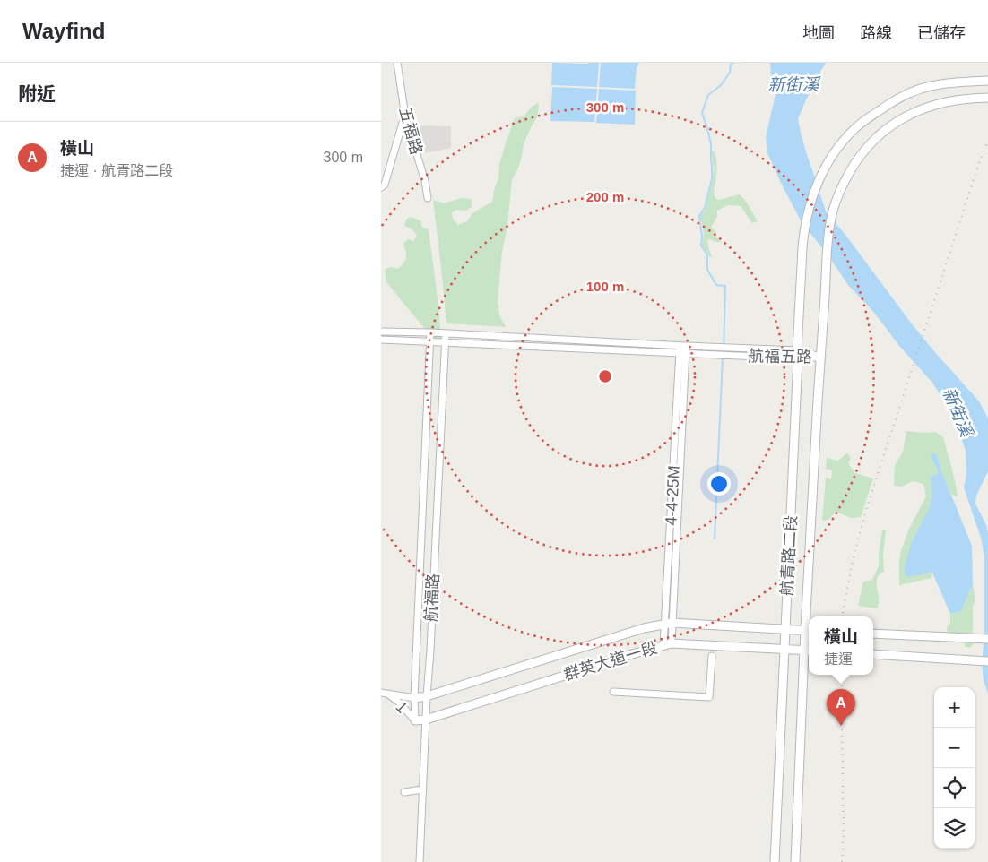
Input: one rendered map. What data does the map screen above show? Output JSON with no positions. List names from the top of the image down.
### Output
{
  "streets": {
    "street": [
      "五福路",
      "航福五路",
      "4-4-25M",
      "航青路二段",
      "航福路",
      "群英大道一段",
      "1"
    ]
  },
  "crossings": [
    ["航福五路", "4-4-25M"],
    ["航福五路", "航青路二段"],
    ["航福五路", "航福路"],
    ["4-4-25M", "群英大道一段"],
    ["航青路二段", "群英大道一段"],
    ["航福路", "群英大道一段"],
    ["航福路", "1"],
    ["群英大道一段", "1"]
  ],
  "water": ["新街溪"],
  "page": {
    "header": "Wayfind",
    "nav": ["地圖", "路線", "已儲存"],
    "heading": "附近",
    "list": [
      {
        "mark": "A",
        "name": "橫山",
        "note": "捷運 · 航青路二段",
        "value": "300 m"
      }
    ],
    "popup": ["橫山", "捷運"],
    "map_buttons": ["+", "−"],
    "pins": "A"
  },
  "rings": ["300 m", "200 m", "100 m"]
}
